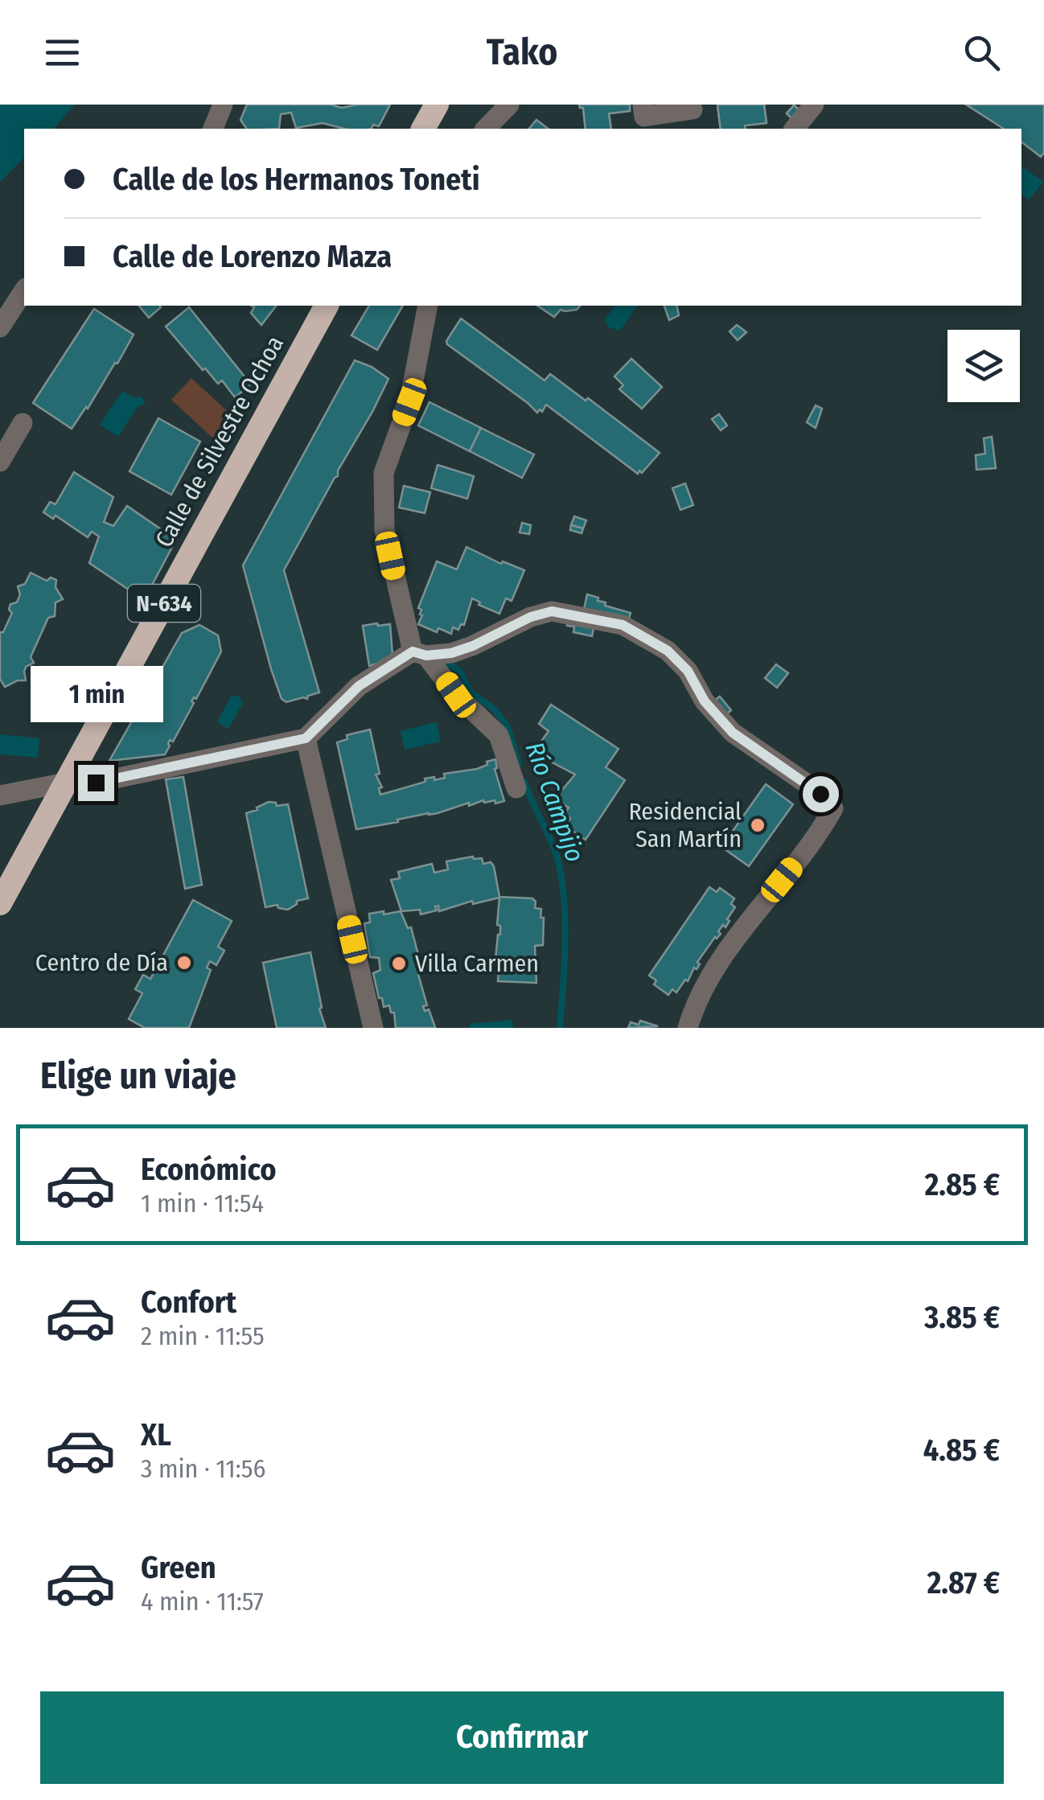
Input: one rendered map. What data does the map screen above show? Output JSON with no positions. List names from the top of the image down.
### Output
{
  "streets": {
    "highway": ["Calle de Silvestre Ochoa", "N-634"]
  },
  "water": ["Río Campijo"],
  "places": ["Residencial San Martín", "Centro de Día", "Villa Carmen"],
  "page": {
    "header": "Tako",
    "banner": ["Calle de los Hermanos Toneti", "Calle de Lorenzo Maza"],
    "bubble": "1 min",
    "heading": "Elige un viaje",
    "list": [
      {
        "name": "Económico",
        "note": "1 min · 11:54",
        "value": "2.85 €"
      },
      {
        "name": "Confort",
        "note": "2 min · 11:55",
        "value": "3.85 €"
      },
      {
        "name": "XL",
        "note": "3 min · 11:56",
        "value": "4.85 €"
      },
      {
        "name": "Green",
        "note": "4 min · 11:57",
        "value": "2.87 €"
      }
    ],
    "buttons": "Confirmar"
  }
}
